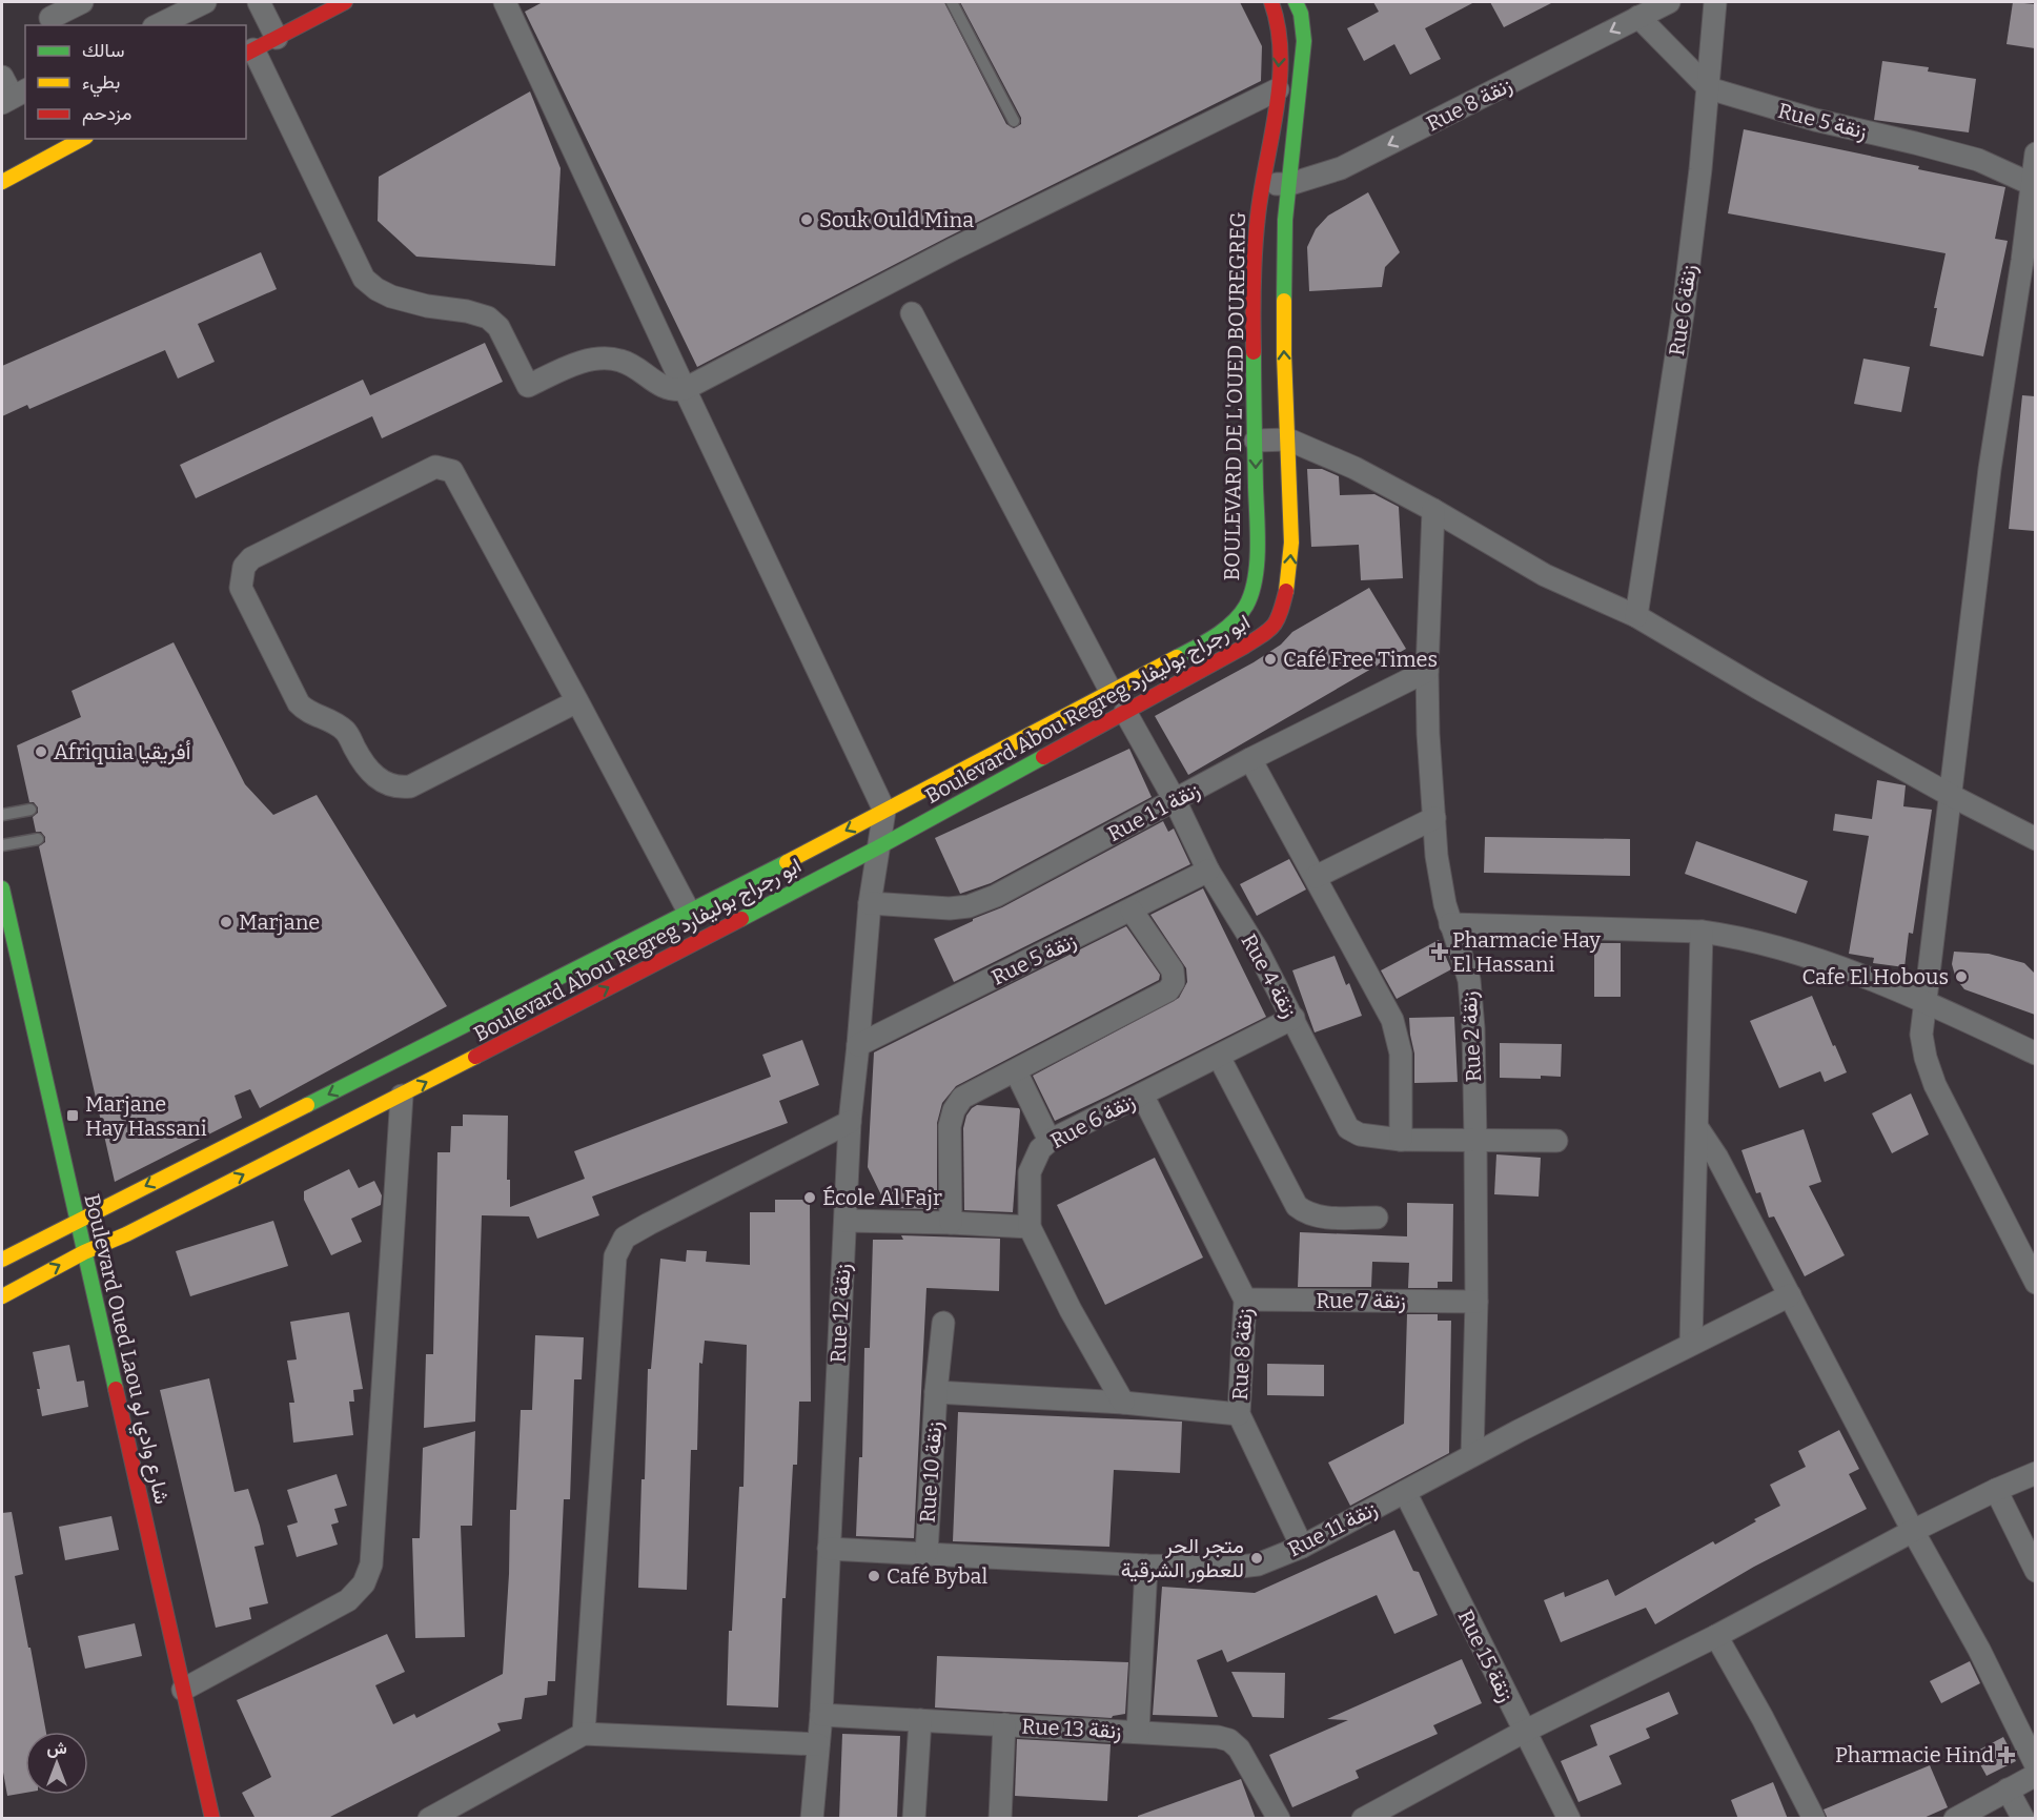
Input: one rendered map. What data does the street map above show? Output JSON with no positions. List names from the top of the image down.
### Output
{
  "streets": {
    "main road": ["BOULEVARD DE L'OUED BOUREGREG", "Boulevard Abou Regreg ابو رجراج بوليفارد", "Boulevard Oued Laou شارع وادي لو"],
    "street": [
      "Rue 8 زنقة",
      "Rue 5 زنقة",
      "Rue 6 زنقة",
      "Rue 1 زنقة 1",
      "Rue 4 زنقة",
      "Rue 2 زنقة",
      "Rue 7 زنقة",
      "Rue 12 زنقة",
      "Rue 10 زنقة",
      "Rue 11 زنقة",
      "Rue 15 زنقة",
      "Rue 13 زنقة"
    ]
  },
  "crossings": [
    ["Rue 8 زنقة", "Rue 5 زنقة"],
    ["Rue 8 زنقة", "Rue 6 زنقة"],
    ["Rue 8 زنقة", "BOULEVARD DE L'OUED BOUREGREG"],
    ["Rue 8 زنقة", "Rue 7 زنقة"],
    ["Rue 8 زنقة", "Rue 11 زنقة"],
    ["Rue 5 زنقة", "Rue 6 زنقة"],
    ["Rue 5 زنقة", "Rue 4 زنقة"],
    ["Rue 5 زنقة", "Rue 12 زنقة"],
    ["Rue 6 زنقة", "Rue 4 زنقة"],
    ["BOULEVARD DE L'OUED BOUREGREG", "Boulevard Abou Regreg ابو رجراج بوليفارد"],
    ["Boulevard Abou Regreg ابو رجراج بوليفارد", "Rue 4 زنقة"],
    ["Boulevard Abou Regreg ابو رجراج بوليفارد", "Rue 12 زنقة"],
    ["Boulevard Abou Regreg ابو رجراج بوليفارد", "Boulevard Oued Laou شارع وادي لو"],
    ["Rue 1 زنقة 1", "Rue 4 زنقة"],
    ["Rue 1 زنقة 1", "Rue 2 زنقة"],
    ["Rue 1 زنقة 1", "Rue 12 زنقة"],
    ["Rue 4 زنقة", "Rue 2 زنقة"],
    ["Rue 2 زنقة", "Rue 7 زنقة"],
    ["Rue 2 زنقة", "Rue 11 زنقة"],
    ["Rue 12 زنقة", "Rue 11 زنقة"],
    ["Rue 12 زنقة", "Rue 13 زنقة"],
    ["Rue 10 زنقة", "Rue 11 زنقة"],
    ["Rue 11 زنقة", "Rue 15 زنقة"]
  ],
  "one_way": ["Rue 8 زنقة"],
  "places": {
    "other": [
      "Souk Ould Mina",
      "Café Free Times",
      "Afriquia أفريقيا",
      "Marjane",
      "Cafe El Hobous",
      "École Al Fajr",
      "متجر الحر للعطور الشرقية",
      "Café Bybal"
    ],
    "health": ["Pharmacie Hay El Hassani", "Pharmacie Hind"],
    "transit": ["Marjane Hay Hassani"]
  },
  "legend": ["سالك", "بطيء", "مزدحم"],
  "north": "top"
}
